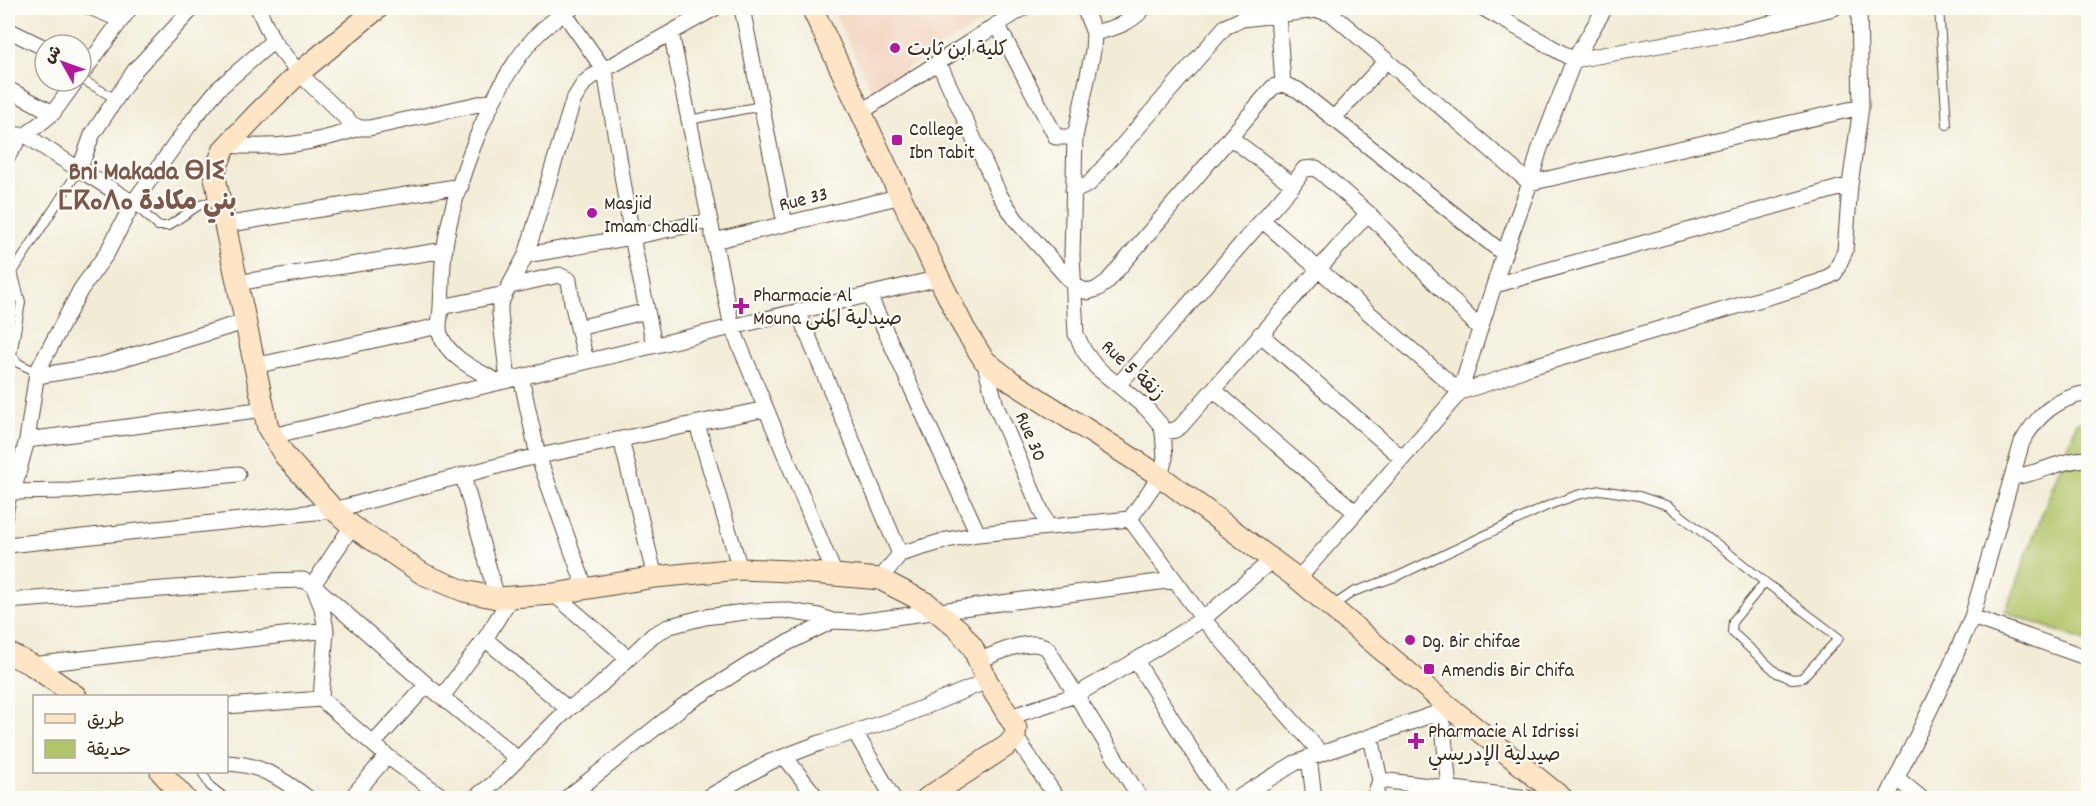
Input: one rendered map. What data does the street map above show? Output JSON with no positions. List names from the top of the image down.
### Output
{
  "streets": {
    "street": ["Rue 33", "Rue 5 زنقة", "Rue 30"]
  },
  "districts": ["Bni Makada ⴱⵏⵉ ⵎⴽⴰⴷⴰ بني مكادة"],
  "places": {
    "other": ["كلية ابن ثابت", "Masjid Imam Chadli", "Dg. Bir chifae"],
    "transit": ["College Ibn Tabit", "Amendis Bir Chifa"],
    "health": ["Pharmacie Al Mouna صيدلية المنى", "Pharmacie Al Idrissi صيدلية الإدريسي"]
  },
  "legend": ["طريق", "حديقة"],
  "north": "top left"
}
